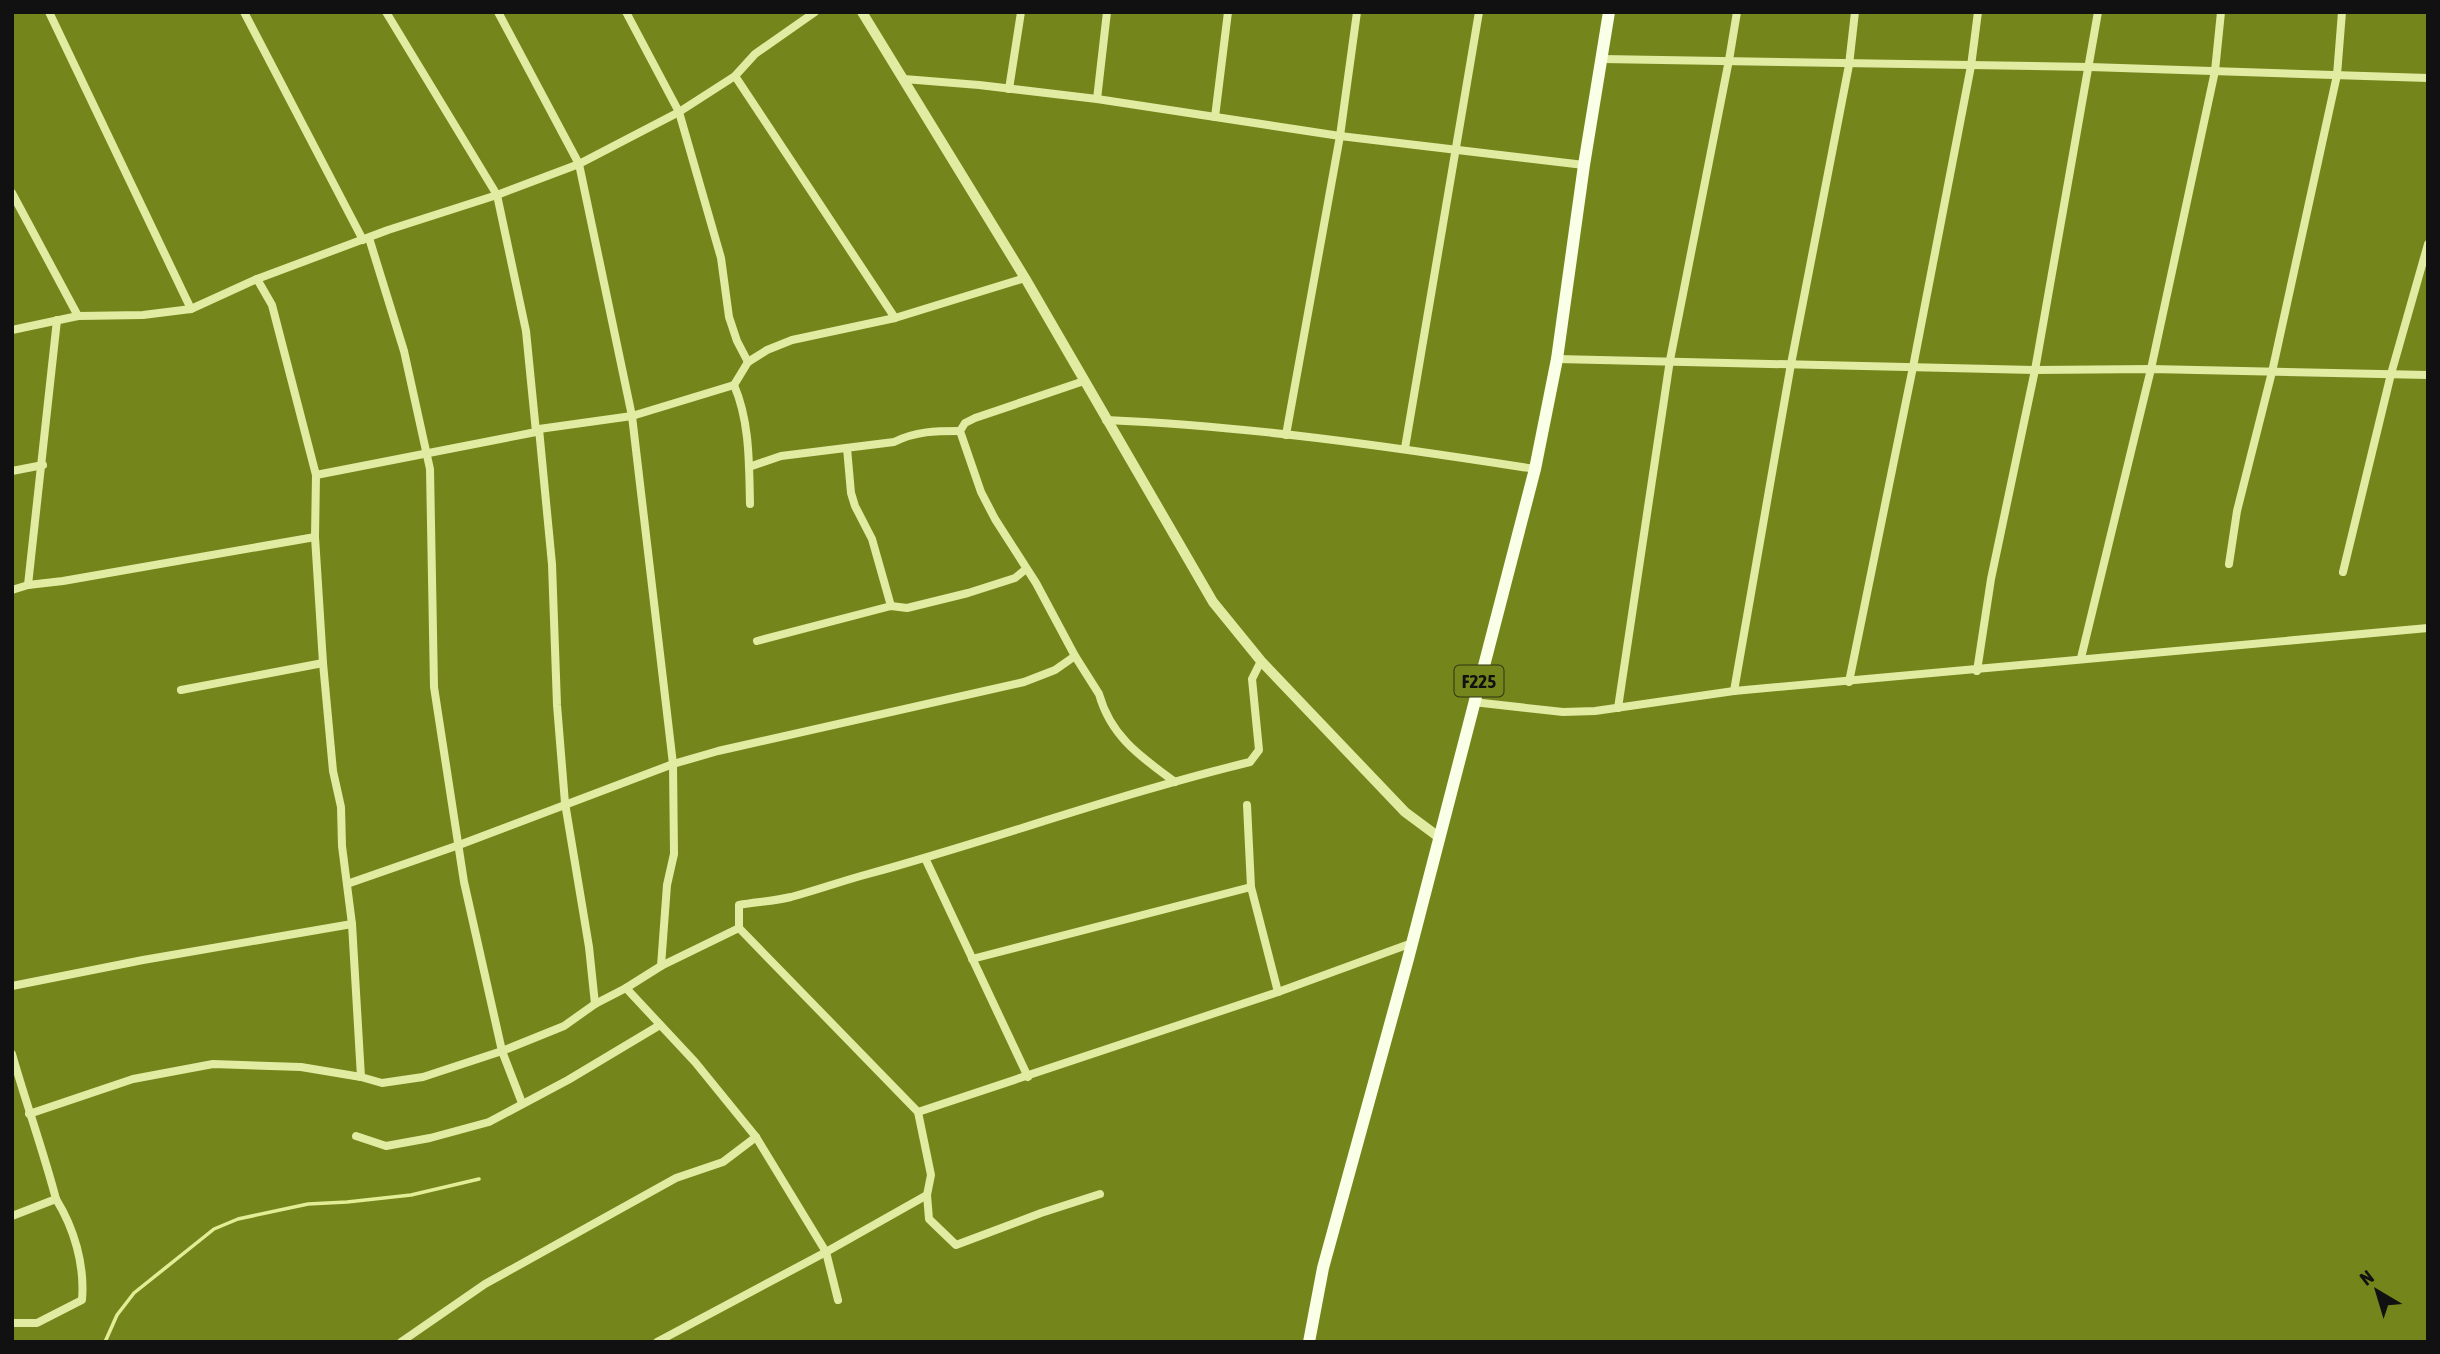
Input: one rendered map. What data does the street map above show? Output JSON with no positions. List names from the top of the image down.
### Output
{
  "streets": {
    "main road": ["F225"]
  },
  "north": "top left"
}
